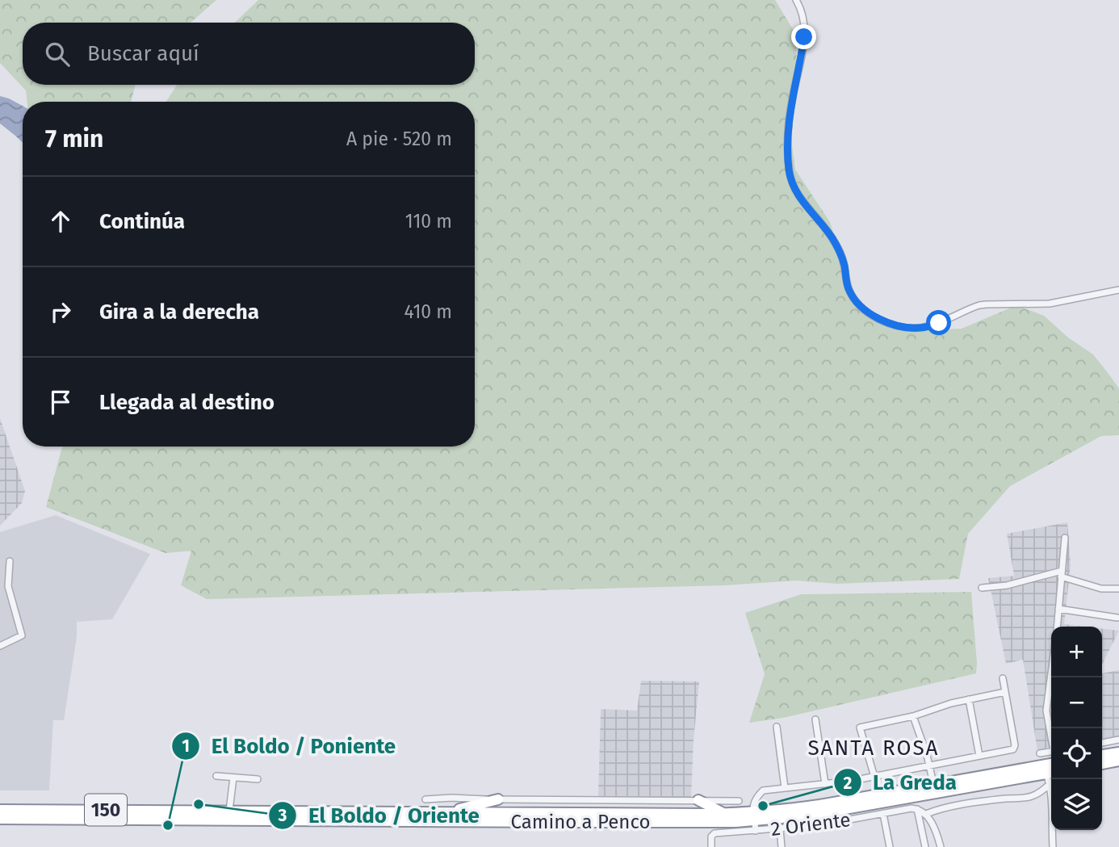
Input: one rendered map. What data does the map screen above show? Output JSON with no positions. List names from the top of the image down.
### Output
{
  "streets": {
    "highway": ["150", "Camino a Penco"],
    "street": ["2 Oriente"]
  },
  "crossings": [
    ["Camino a Penco", "2 Oriente"]
  ],
  "districts": ["SANTA ROSA"],
  "places": ["El Boldo / Oriente", "La Greda", "El Boldo / Poniente"],
  "page": {
    "search": "Buscar aquí",
    "heading": ["7 min", "A pie · 520 m"],
    "list": [
      ["Continúa", "110 m"],
      ["Gira a la derecha", "410 m"],
      "Llegada al destino"
    ],
    "map_buttons": ["+", "−"]
  }
}
